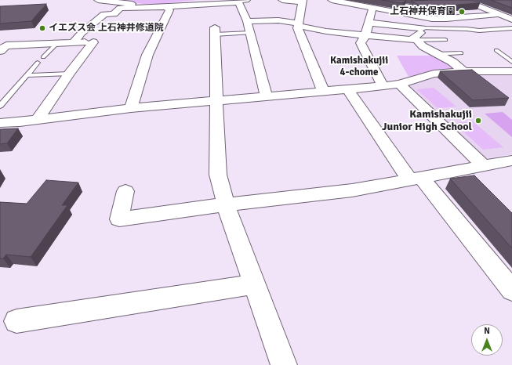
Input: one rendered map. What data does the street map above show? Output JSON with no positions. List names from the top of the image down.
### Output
{
  "districts": ["Kamishakujii 4-chome"],
  "places": ["上石神井保育園", "イエズス会 上石神井修道院", "Kamishakujii Junior High School"],
  "north": "top"
}
